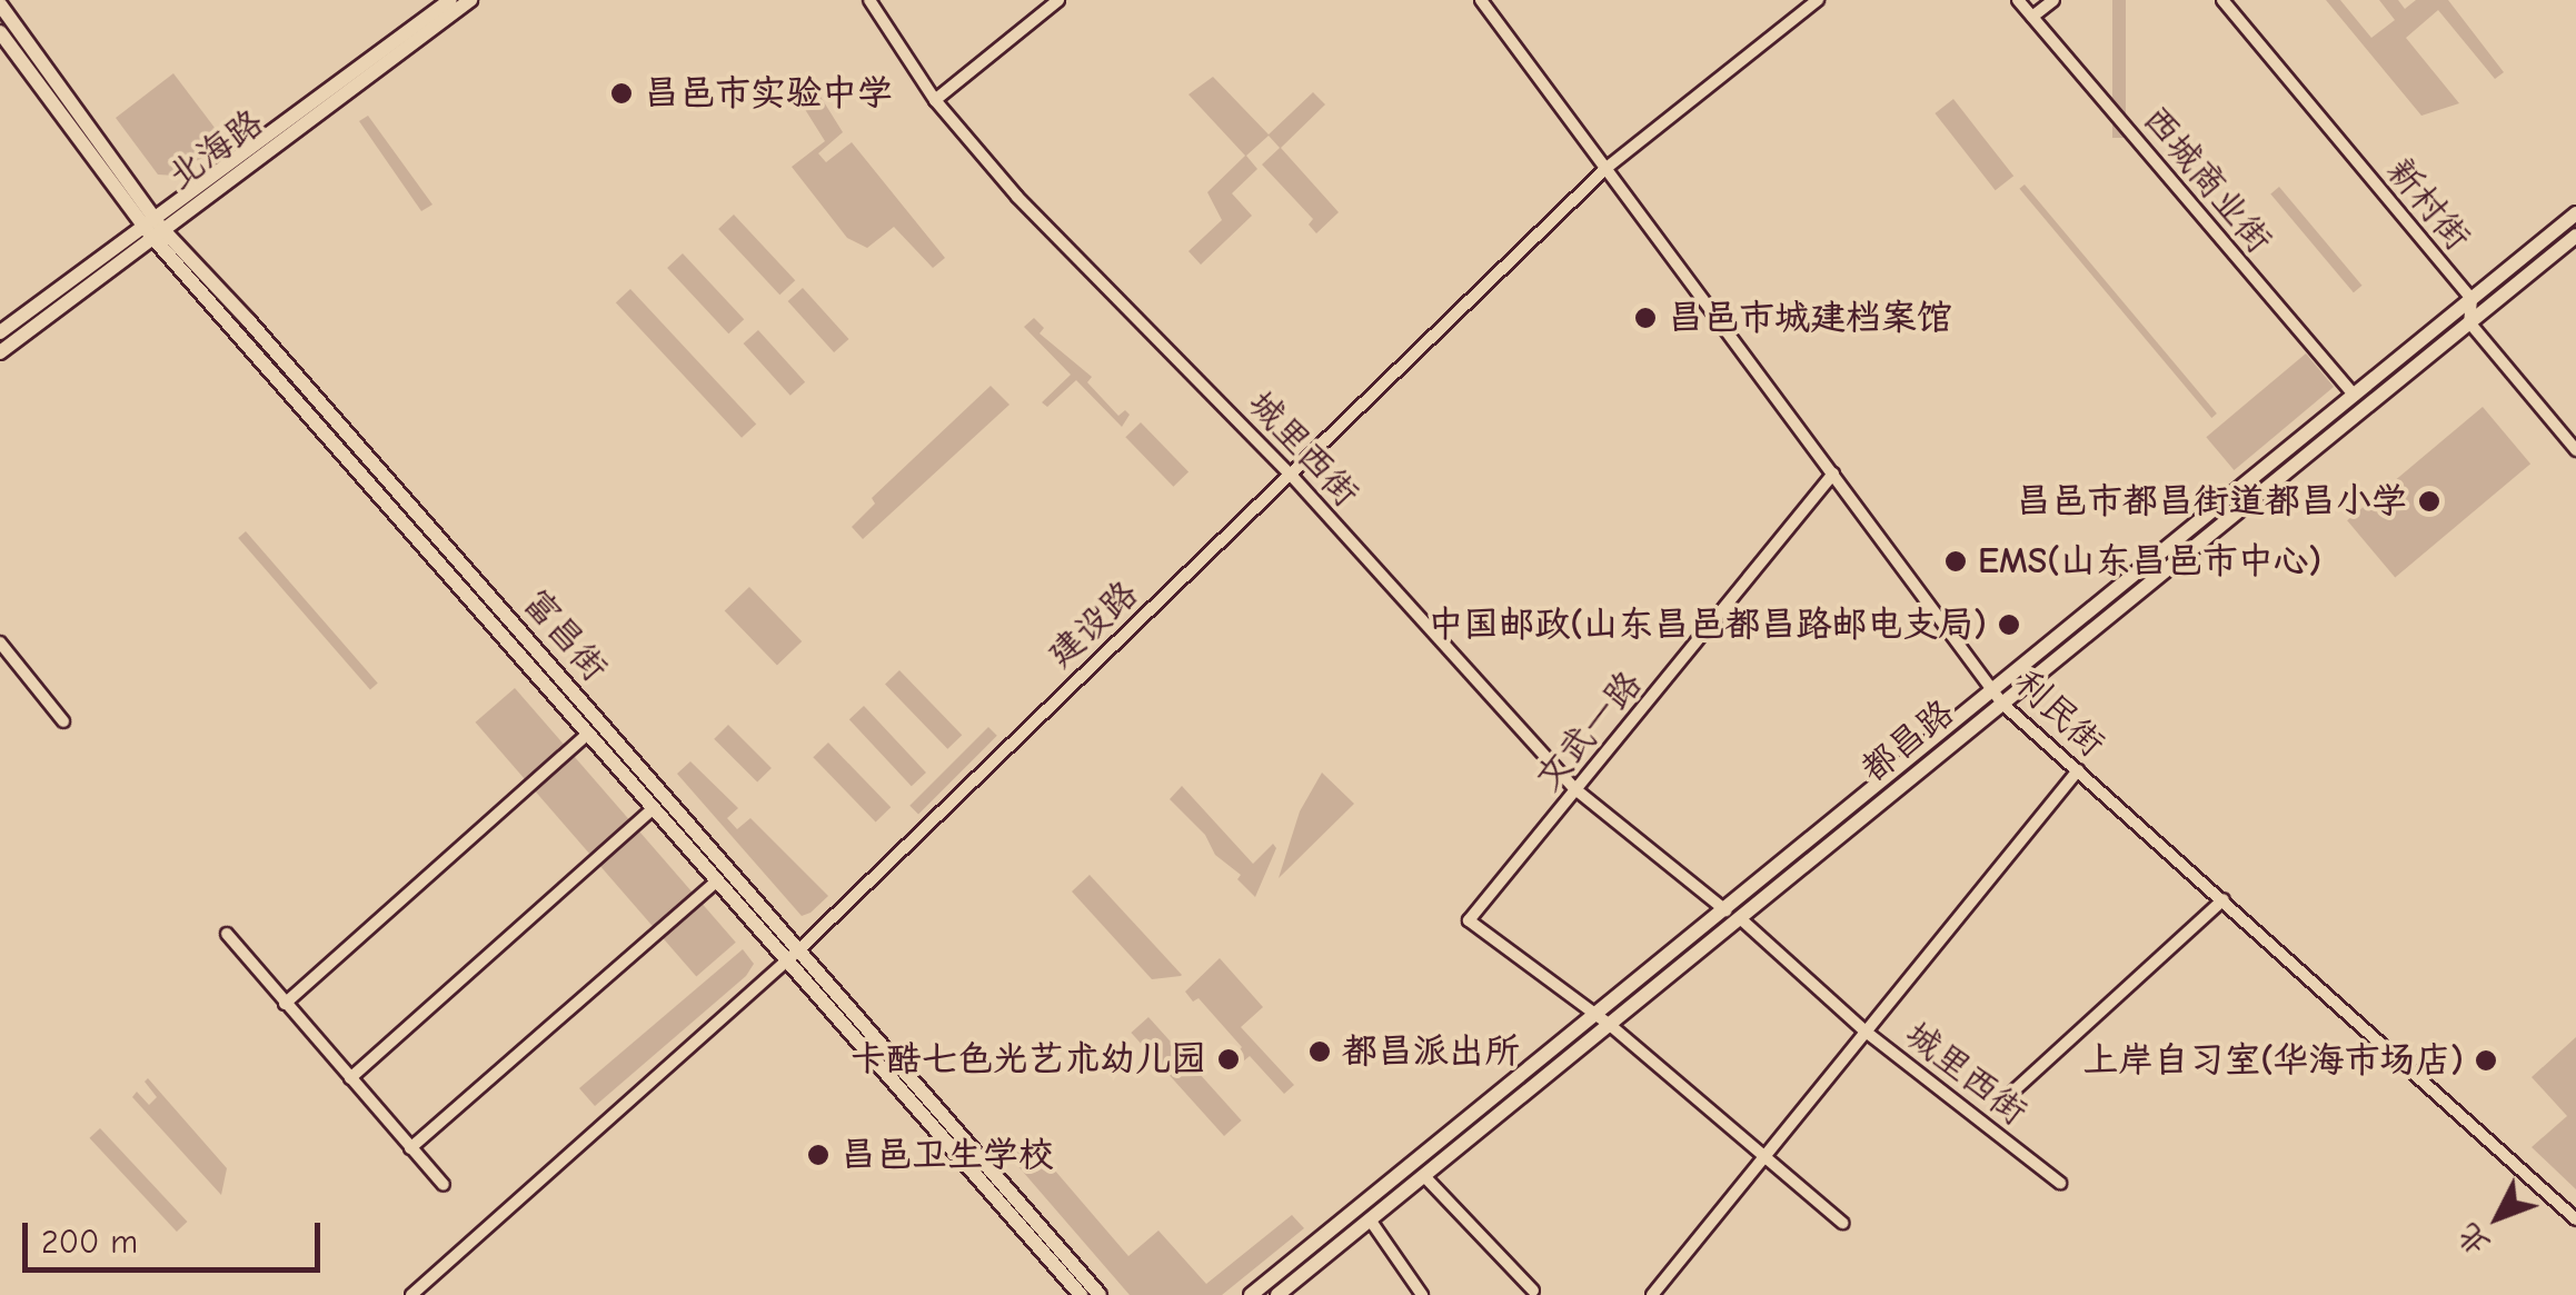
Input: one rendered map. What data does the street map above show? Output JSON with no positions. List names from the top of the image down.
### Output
{
  "streets": {
    "main road": ["北海路", "富昌街", "都昌路"],
    "street": [
      "西城商业街",
      "新村街",
      "城里西街",
      "建设路",
      "利民街",
      "文武一路"
    ]
  },
  "crossings": [
    ["北海路", "富昌街"],
    ["西城商业街", "都昌路"],
    ["新村街", "都昌路"],
    ["城里西街", "建设路"],
    ["城里西街", "文武一路"],
    ["城里西街", "都昌路"],
    ["建设路", "富昌街"],
    ["建设路", "利民街"],
    ["利民街", "文武一路"],
    ["利民街", "都昌路"]
  ],
  "places": [
    "昌邑市实验中学",
    "昌邑市城建档案馆",
    "昌邑市都昌街道都昌小学",
    "EMS(山东昌邑市中心)",
    "中国邮政(山东昌邑都昌路邮电支局)",
    "都昌派出所",
    "卡酷七色光艺术幼儿园",
    "上岸自习室(华海市场店)",
    "昌邑卫生学校"
  ],
  "scale_bar": "200 m",
  "north": "bottom left"
}
